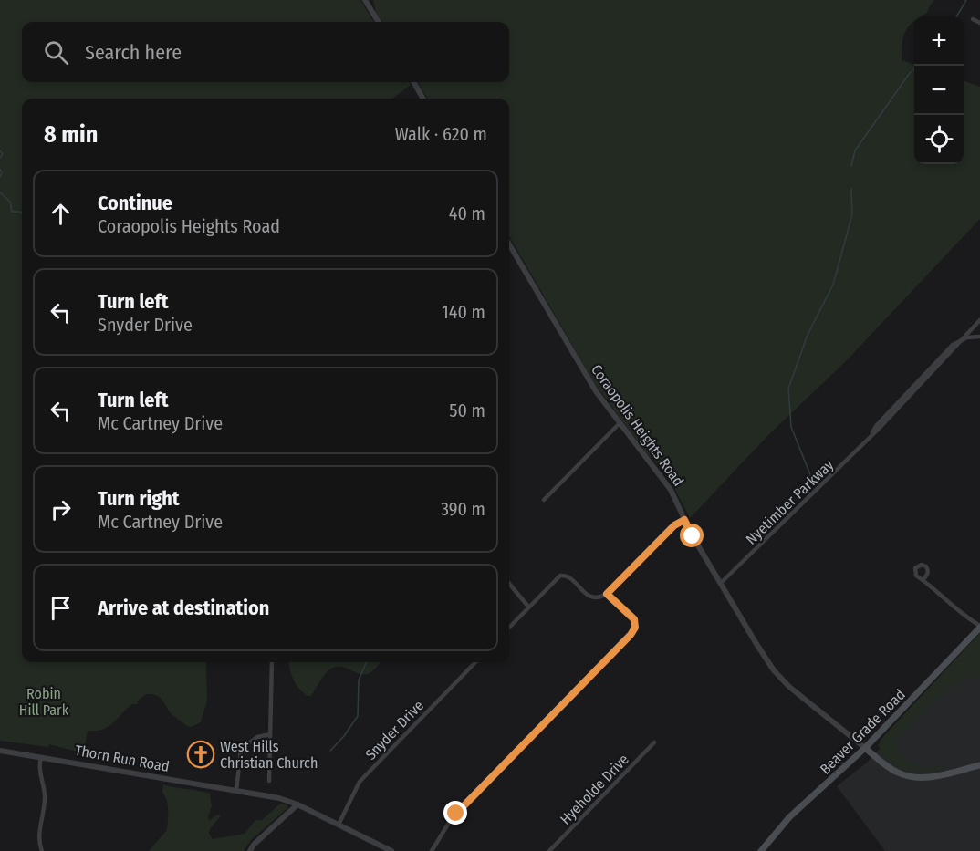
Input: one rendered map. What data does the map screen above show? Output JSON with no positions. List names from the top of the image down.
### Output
{
  "streets": {
    "main road": ["Coraopolis Heights Road", "Beaver Grade Road"],
    "street": [
      "Nyetimber Parkway",
      "Snyder Drive",
      "Thorn Run Road",
      "Hyeholde Drive"
    ]
  },
  "crossings": [
    ["Coraopolis Heights Road", "Nyetimber Parkway"],
    ["Coraopolis Heights Road", "Beaver Grade Road"],
    ["Snyder Drive", "Thorn Run Road"]
  ],
  "parks": ["Robin Hill Park"],
  "places": {
    "church": ["West Hills Christian Church"]
  },
  "page": {
    "map_buttons": ["+", "−"],
    "search": "Search here",
    "heading": ["8 min", "Walk · 620 m"],
    "list": [
      ["Continue", "Coraopolis Heights Road", "40 m"],
      ["Turn left", "Snyder Drive", "140 m"],
      ["Turn left", "Mc Cartney Drive", "50 m"],
      ["Turn right", "Mc Cartney Drive", "390 m"],
      "Arrive at destination"
    ]
  }
}
